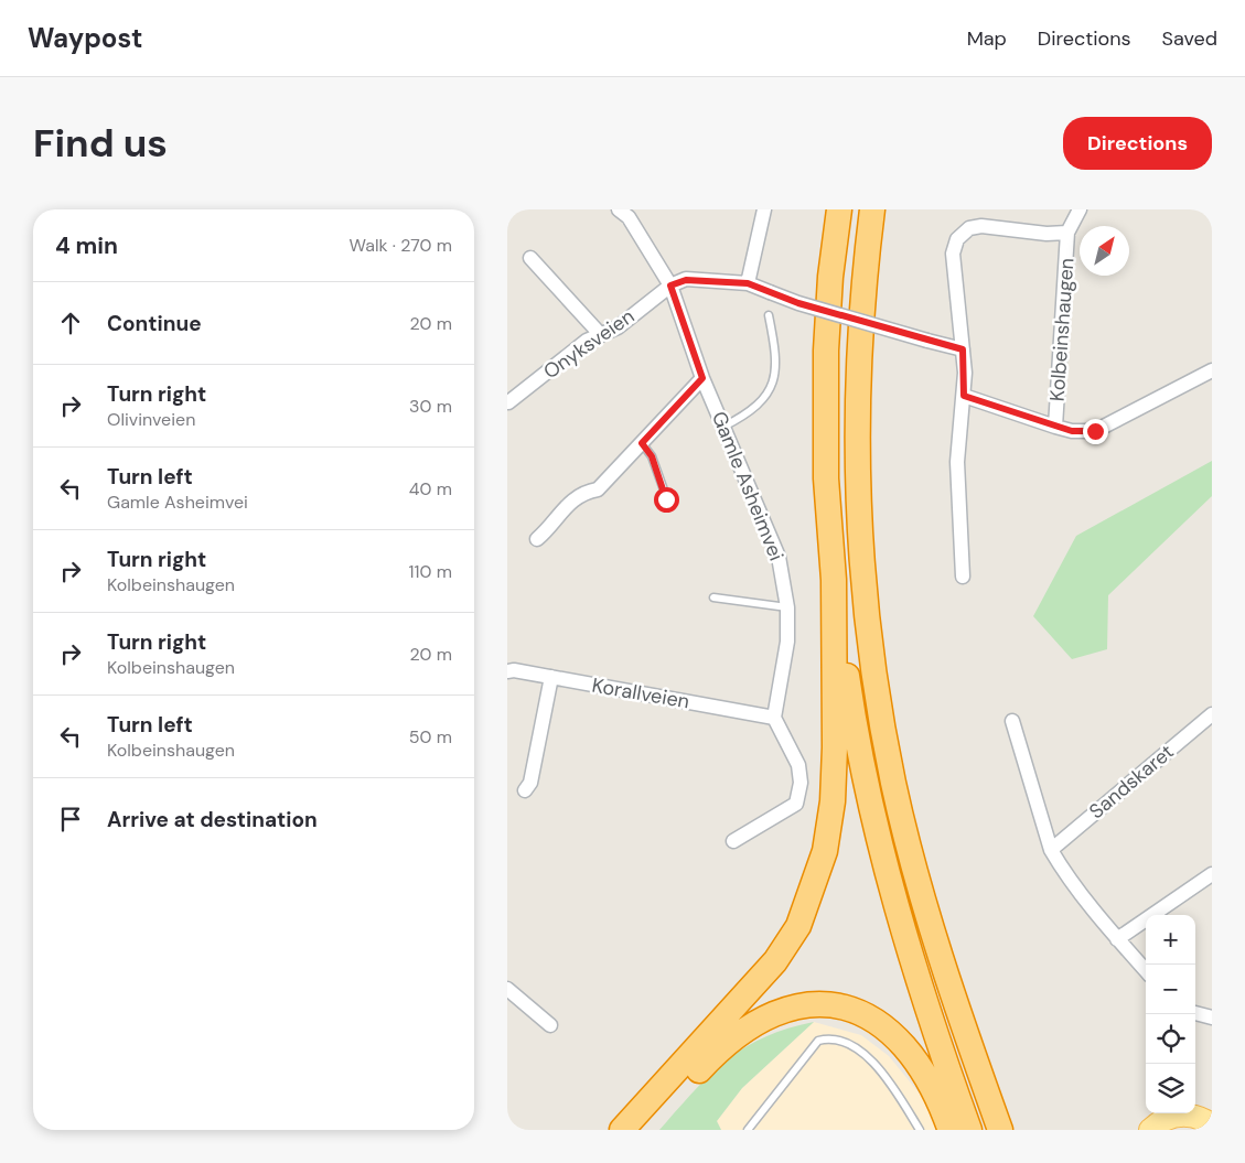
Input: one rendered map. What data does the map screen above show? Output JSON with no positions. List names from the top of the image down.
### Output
{
  "streets": {
    "street": [
      "Kolbeinshaugen",
      "Onyksveien",
      "Gamle Asheimvei",
      "Korallveien",
      "Sandskaret"
    ]
  },
  "crossings": [
    ["Onyksveien", "Gamle Asheimvei"],
    ["Gamle Asheimvei", "Korallveien"]
  ],
  "north": "top right",
  "page": {
    "header": "Waypost",
    "nav": ["Map", "Directions", "Saved"],
    "buttons": "Directions",
    "title": "Find us",
    "heading": ["4 min", "Walk · 270 m"],
    "list": [
      ["Continue", "20 m"],
      ["Turn right", "Olivinveien", "30 m"],
      ["Turn left", "Gamle Asheimvei", "40 m"],
      ["Turn right", "Kolbeinshaugen", "110 m"],
      ["Turn right", "Kolbeinshaugen", "20 m"],
      ["Turn left", "Kolbeinshaugen", "50 m"],
      "Arrive at destination"
    ],
    "map_buttons": ["+", "−"]
  }
}
